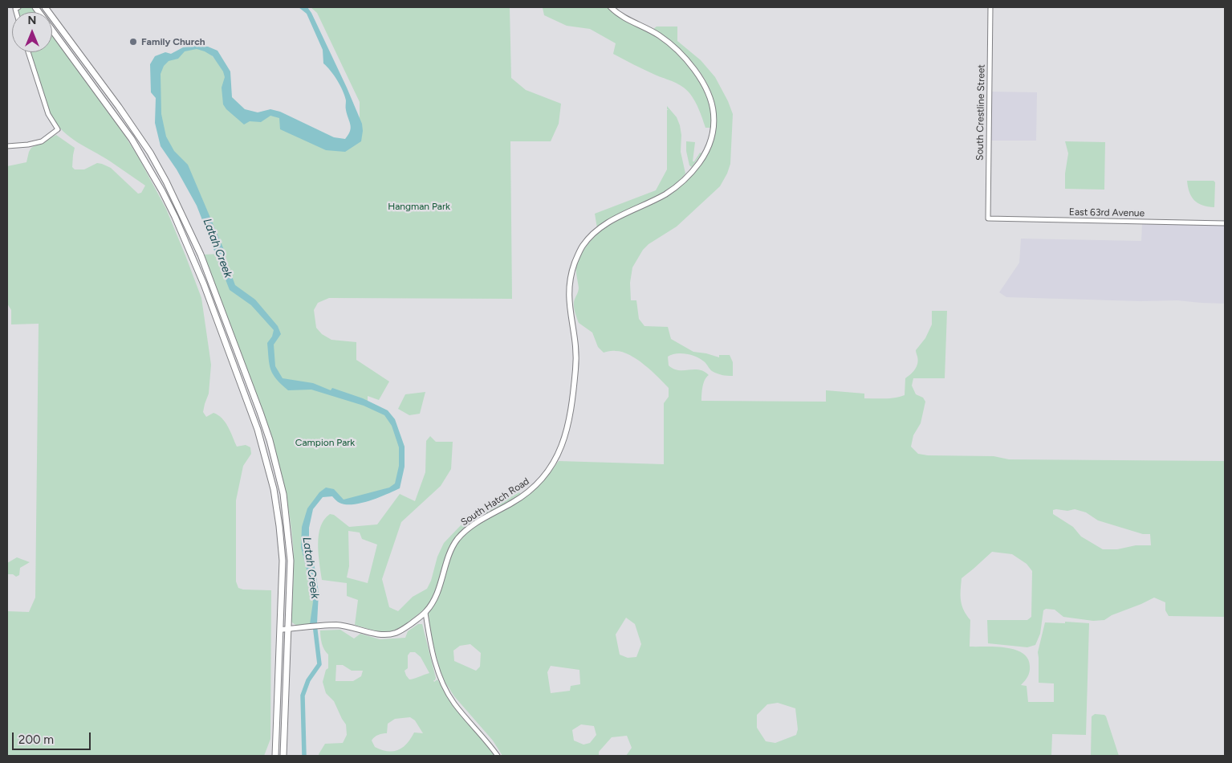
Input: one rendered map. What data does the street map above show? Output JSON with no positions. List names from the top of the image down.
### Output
{
  "streets": {
    "main road": ["South Hatch Road"],
    "street": ["South Crestline Street", "East 63rd Avenue"]
  },
  "crossings": [
    ["South Crestline Street", "East 63rd Avenue"]
  ],
  "water": ["Latah Creek"],
  "parks": ["Hangman Park", "Campion Park"],
  "places": ["Family Church"],
  "scale_bar": "200 m",
  "north": "top"
}
